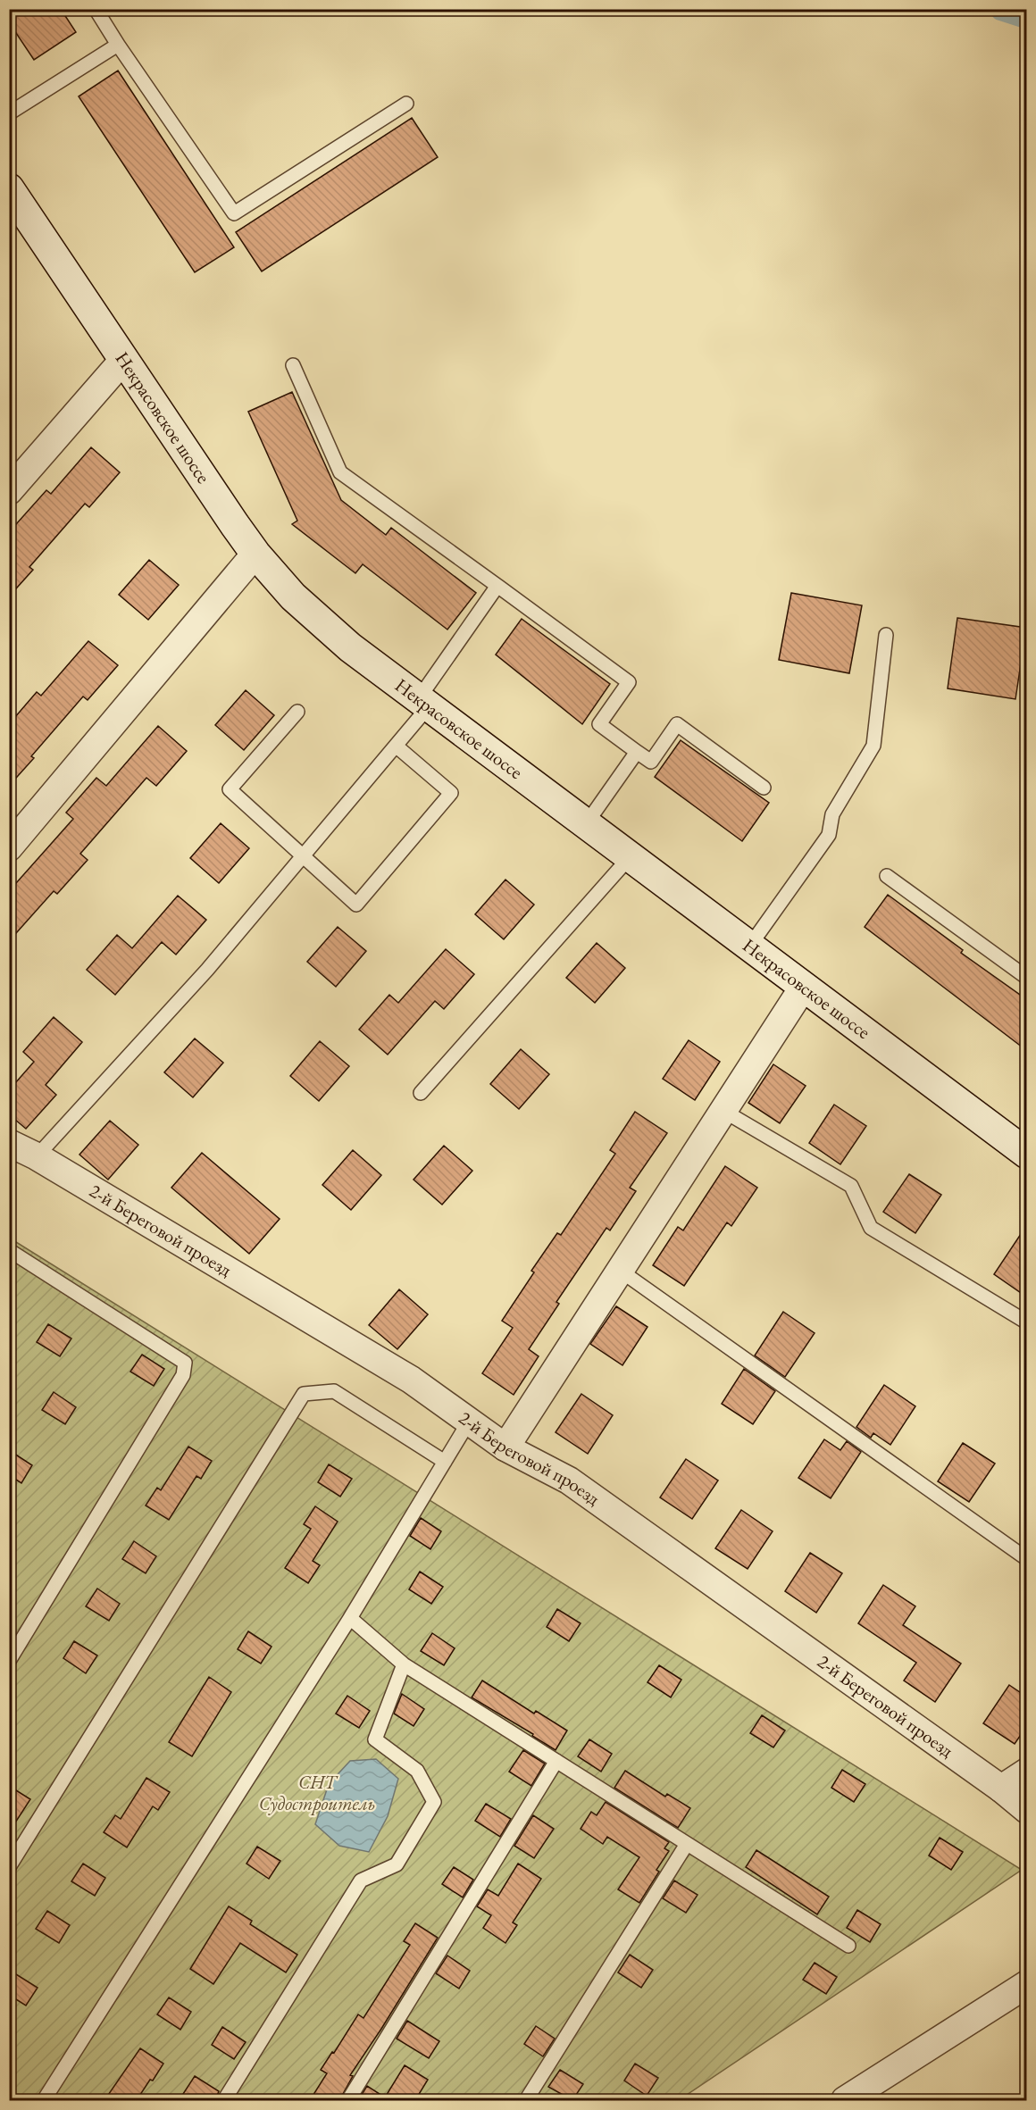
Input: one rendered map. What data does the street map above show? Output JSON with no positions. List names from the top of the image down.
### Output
{
  "streets": {
    "main road": ["Некрасовское шоссе"],
    "street": ["2-й Береговой проезд"]
  },
  "parks": ["СНТ Судостроитель"]
}
